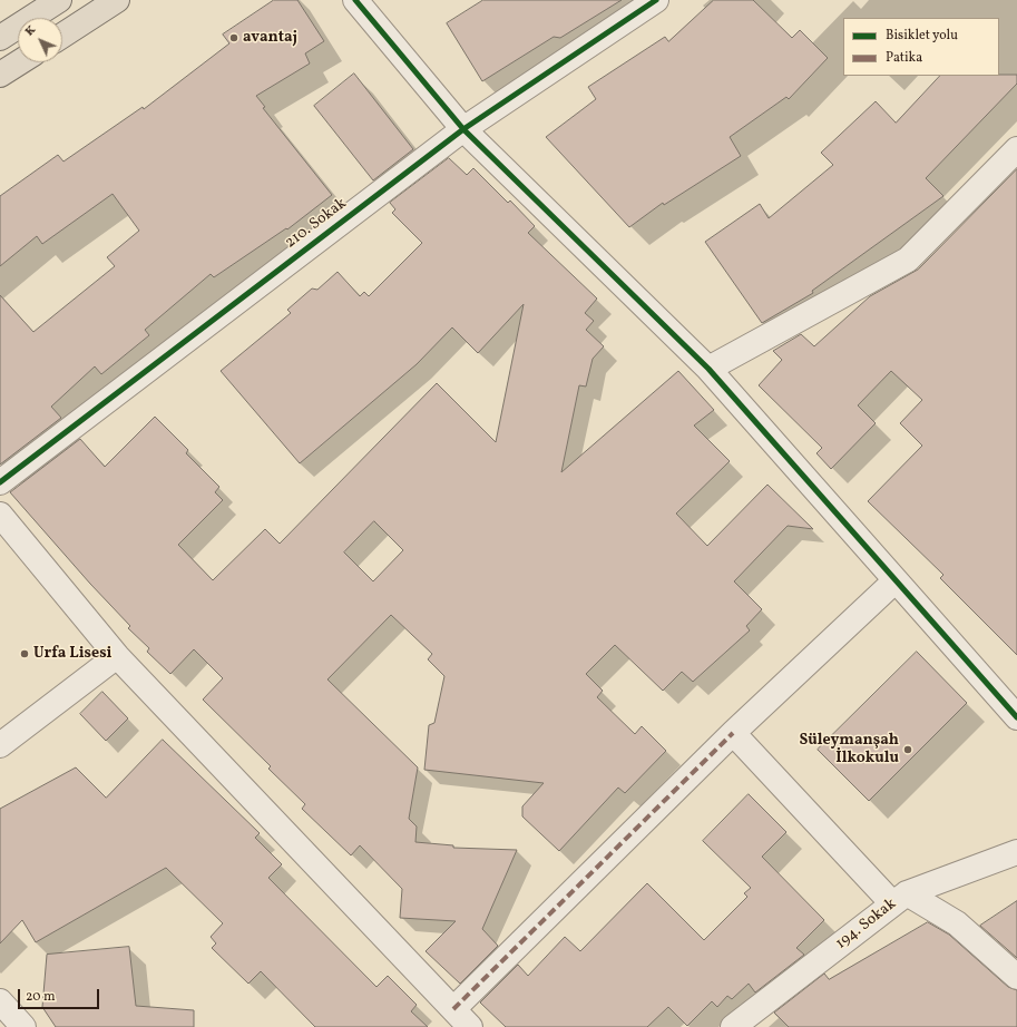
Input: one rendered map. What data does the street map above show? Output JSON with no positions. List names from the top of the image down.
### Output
{
  "streets": {
    "street": ["210. Sokak", "194. Sokak"]
  },
  "places": ["avantaj", "Urfa Lisesi", "Süleymanşah İlkokulu"],
  "legend": ["Bisiklet yolu", "Patika"],
  "scale_bar": "20 m",
  "north": "top left"
}
